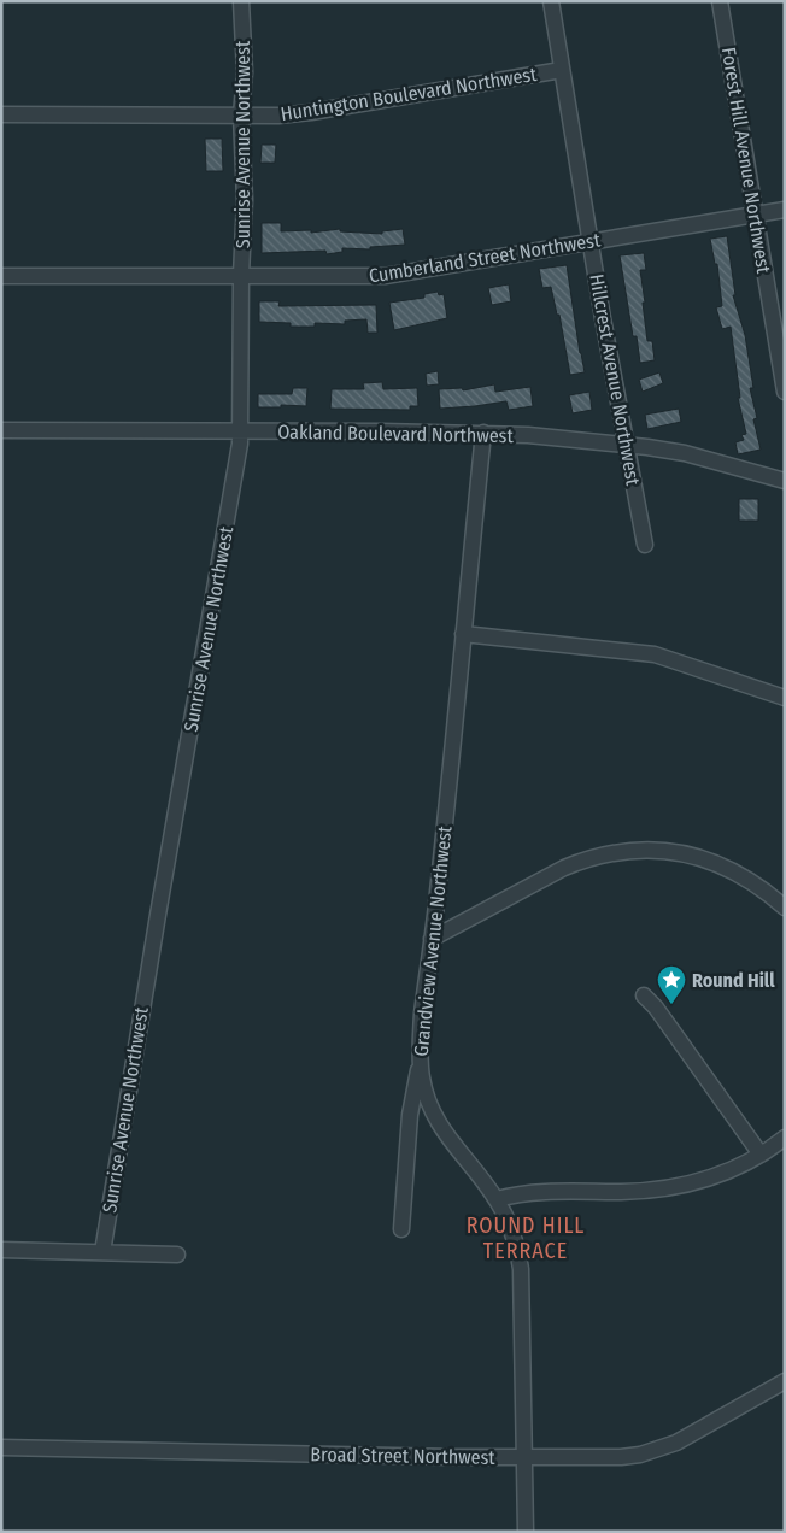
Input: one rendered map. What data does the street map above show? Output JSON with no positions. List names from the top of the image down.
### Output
{
  "streets": {
    "street": [
      "Huntington Boulevard Northwest",
      "Sunrise Avenue Northwest",
      "Forest Hill Avenue Northwest",
      "Cumberland Street Northwest",
      "Hillcrest Avenue Northwest",
      "Oakland Boulevard Northwest",
      "Grandview Avenue Northwest",
      "Broad Street Northwest"
    ]
  },
  "crossings": [
    ["Huntington Boulevard Northwest", "Sunrise Avenue Northwest"],
    ["Huntington Boulevard Northwest", "Hillcrest Avenue Northwest"],
    ["Sunrise Avenue Northwest", "Cumberland Street Northwest"],
    ["Sunrise Avenue Northwest", "Oakland Boulevard Northwest"],
    ["Forest Hill Avenue Northwest", "Cumberland Street Northwest"],
    ["Cumberland Street Northwest", "Hillcrest Avenue Northwest"],
    ["Hillcrest Avenue Northwest", "Oakland Boulevard Northwest"],
    ["Oakland Boulevard Northwest", "Grandview Avenue Northwest"],
    ["Grandview Avenue Northwest", "Broad Street Northwest"]
  ],
  "districts": ["ROUND HILL TERRACE"],
  "places": {
    "place": ["Round Hill"]
  }
}
